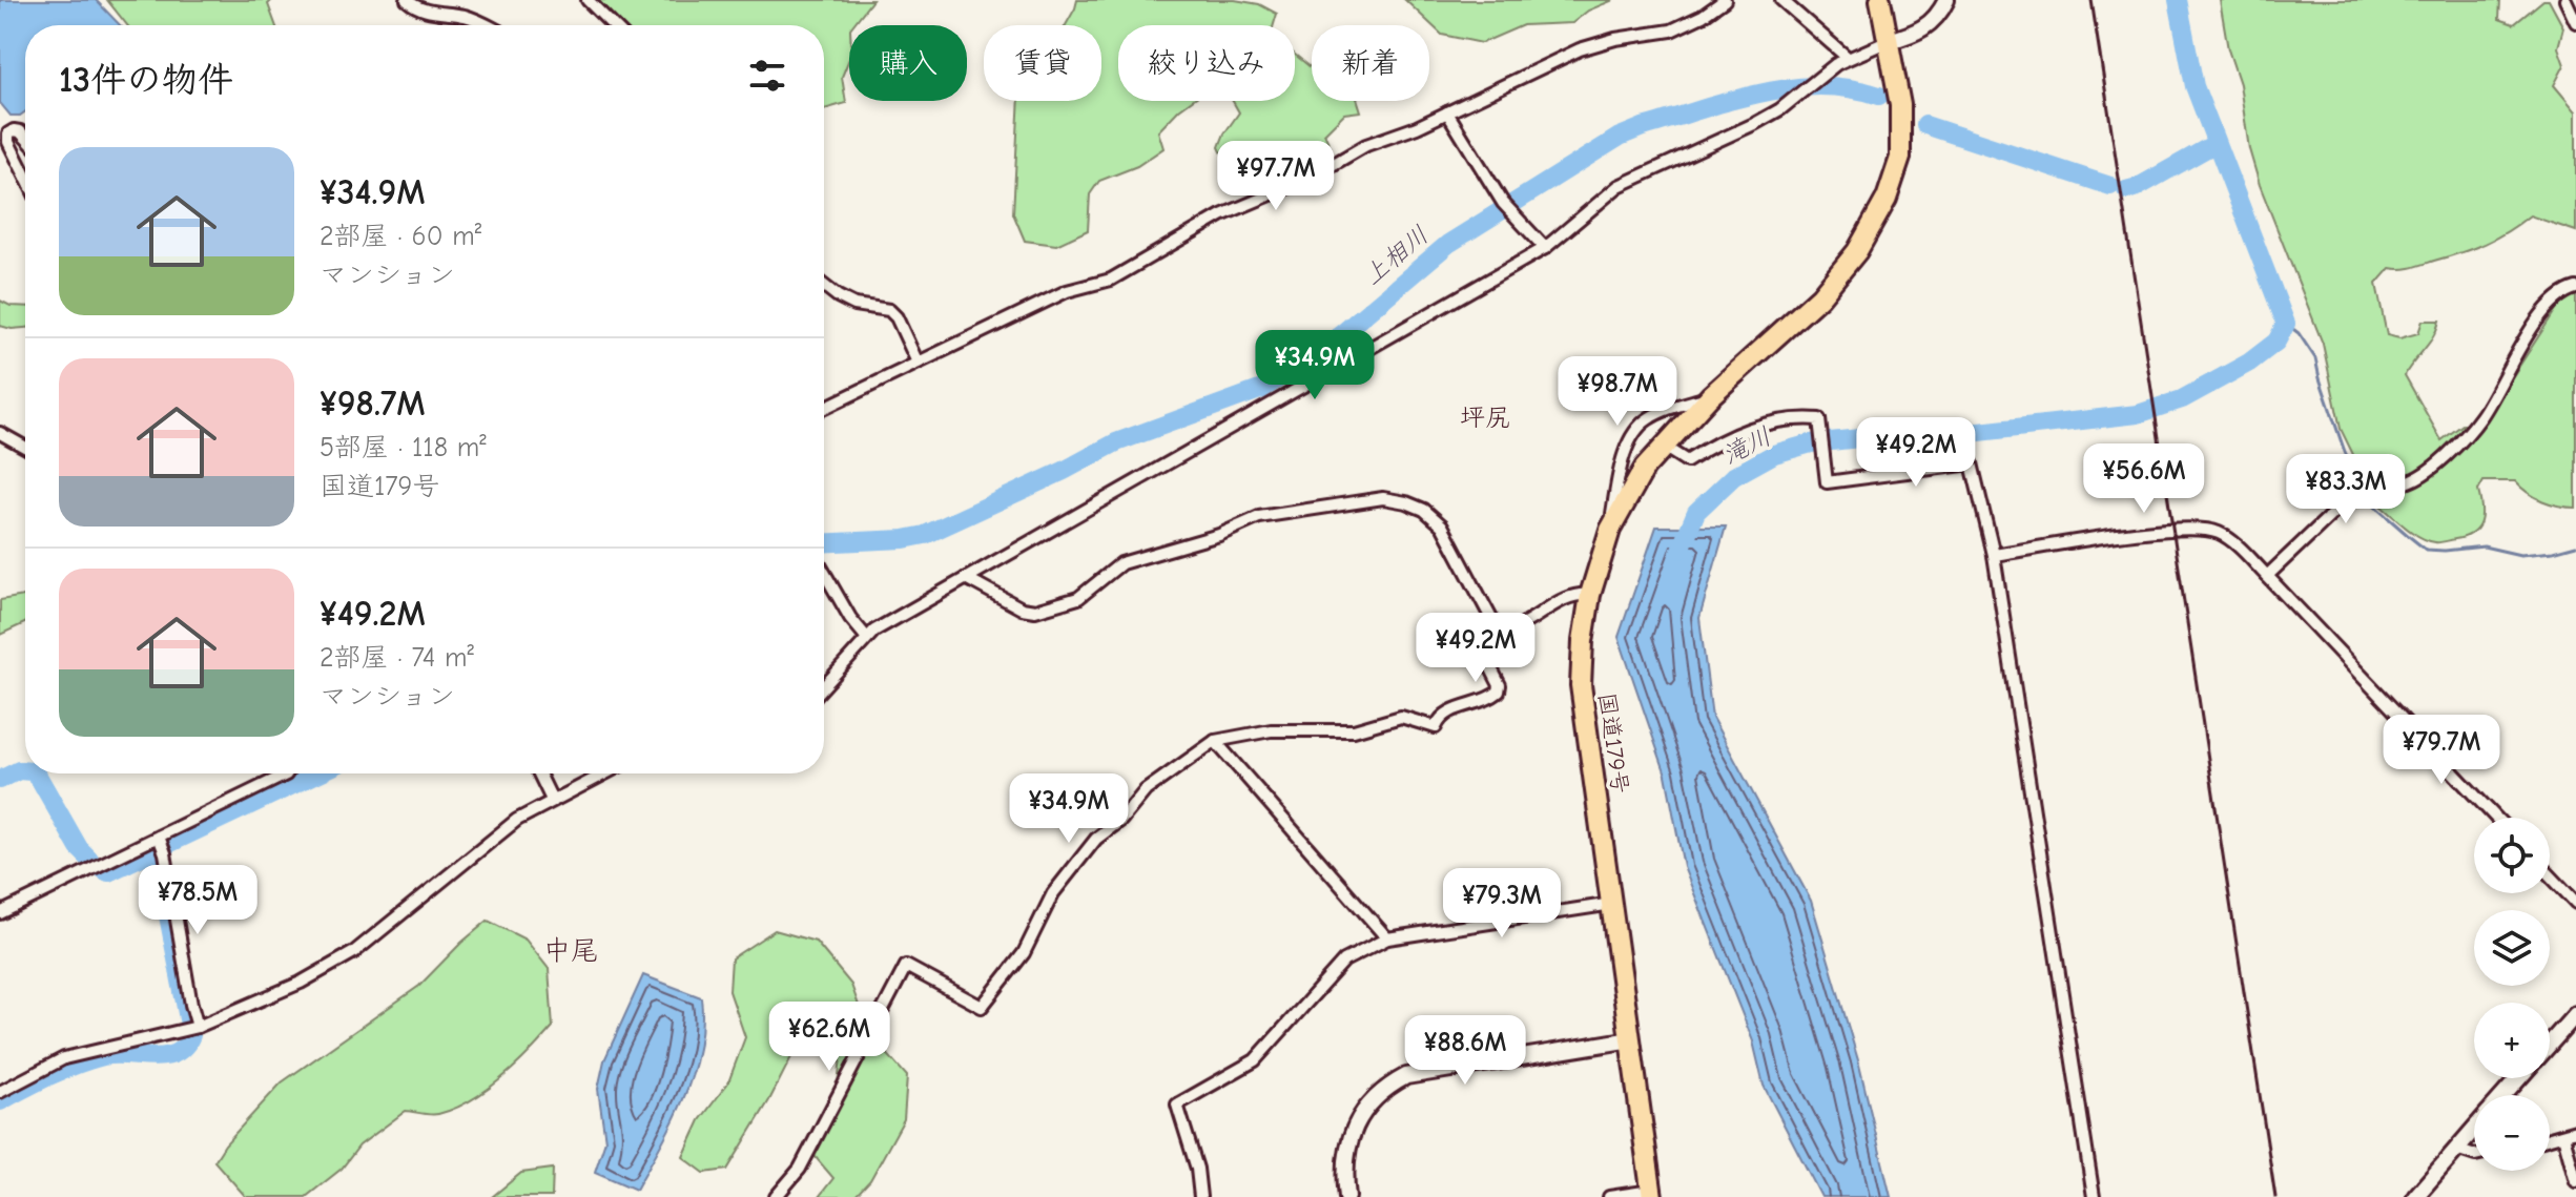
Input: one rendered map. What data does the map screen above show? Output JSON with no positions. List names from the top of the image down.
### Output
{
  "streets": {
    "highway": ["国道179号"]
  },
  "districts": ["坪尻", "中尾"],
  "water": ["上相川", "滝川"],
  "page": {
    "chip": [
      "購入",
      "賃貸",
      "絞り込み",
      "新着"
    ],
    "heading": "13件の物件",
    "list": [
      {
        "name": "¥34.9M",
        "note": "2部屋 · 60 m² · マンション"
      },
      {
        "name": "¥98.7M",
        "note": "5部屋 · 118 m² · 国道179号"
      },
      {
        "name": "¥49.2M",
        "note": "2部屋 · 74 m² · マンション"
      }
    ],
    "price": [
      "¥97.7M",
      "¥34.9M",
      "¥98.7M",
      "¥49.2M",
      "¥56.6M",
      "¥83.3M",
      "¥49.2M",
      "¥79.7M",
      "¥34.9M",
      "¥78.5M",
      "¥79.3M",
      "¥62.6M",
      "¥88.6M"
    ],
    "map_buttons": ["+", "−"]
  }
}
